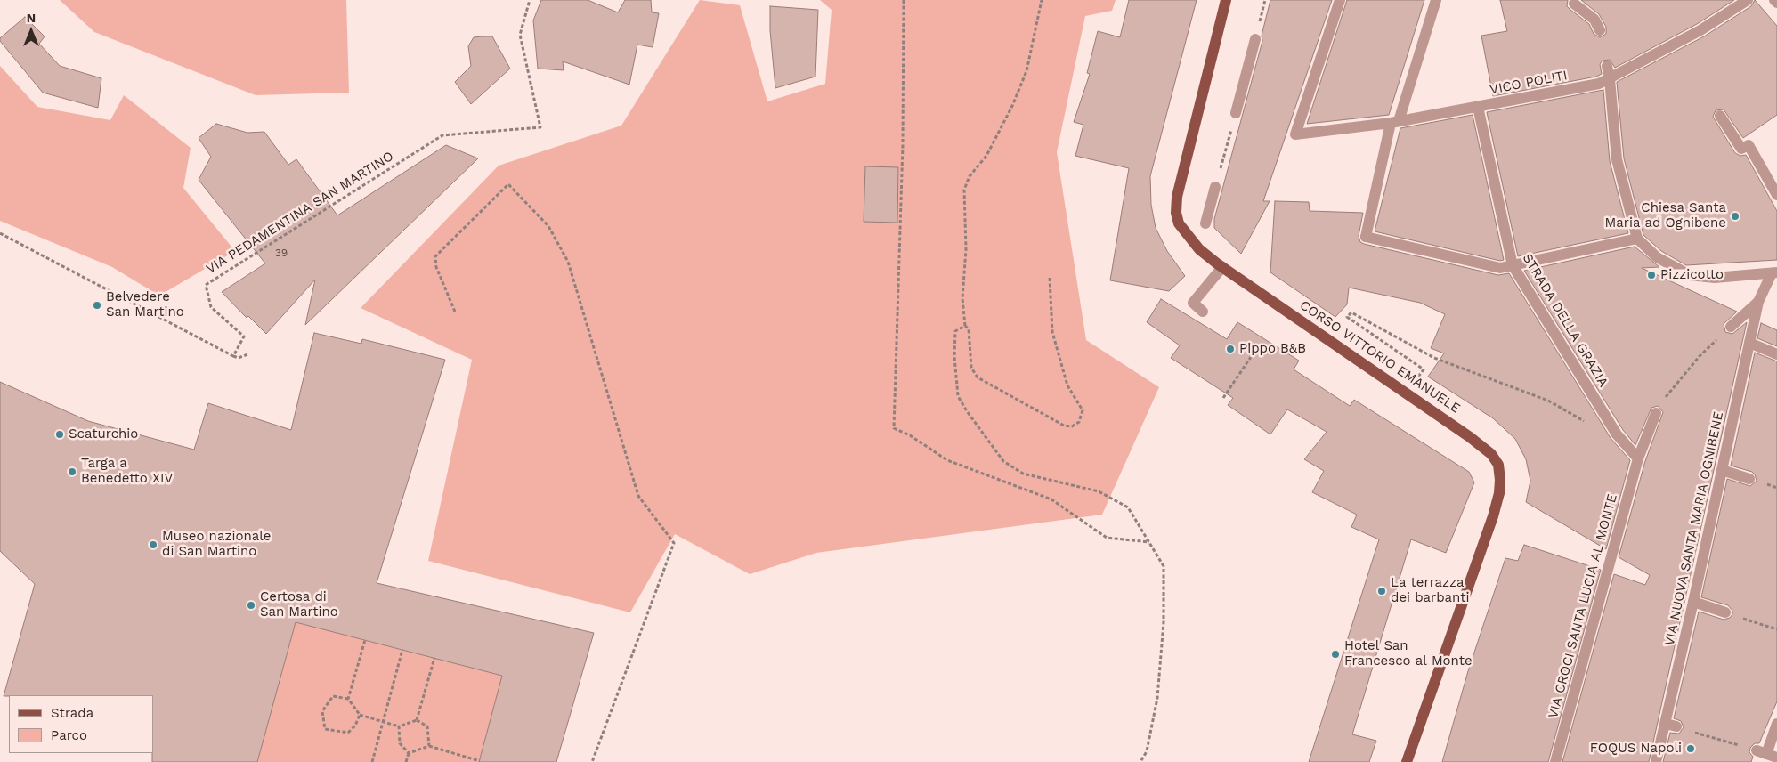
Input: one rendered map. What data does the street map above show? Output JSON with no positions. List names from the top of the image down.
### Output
{
  "streets": {
    "main road": ["CORSO VITTORIO EMANUELE"],
    "street": [
      "VICO POLITI",
      "STRADA DELLA GRAZIA",
      "VIA NUOVA SANTA MARIA OGNIBENE",
      "VIA CROCI SANTA LUCIA AL MONTE"
    ],
    "path": ["VIA PEDAMENTINA SAN MARTINO"]
  },
  "crossings": [
    ["VICO POLITI", "STRADA DELLA GRAZIA"],
    ["STRADA DELLA GRAZIA", "VIA CROCI SANTA LUCIA AL MONTE"]
  ],
  "places": [
    "Chiesa Santa Maria ad Ognibene",
    "Pizzicotto",
    "Belvedere San Martino",
    "Pippo B&B",
    "Scaturchio",
    "Targa a Benedetto XIV",
    "Museo nazionale di San Martino",
    "La terrazza dei barbanti",
    "Certosa di San Martino",
    "Hotel San Francesco al Monte",
    "FOQUS Napoli"
  ],
  "house_numbers": ["39"],
  "legend": ["Strada", "Parco"],
  "north": "top"
}
